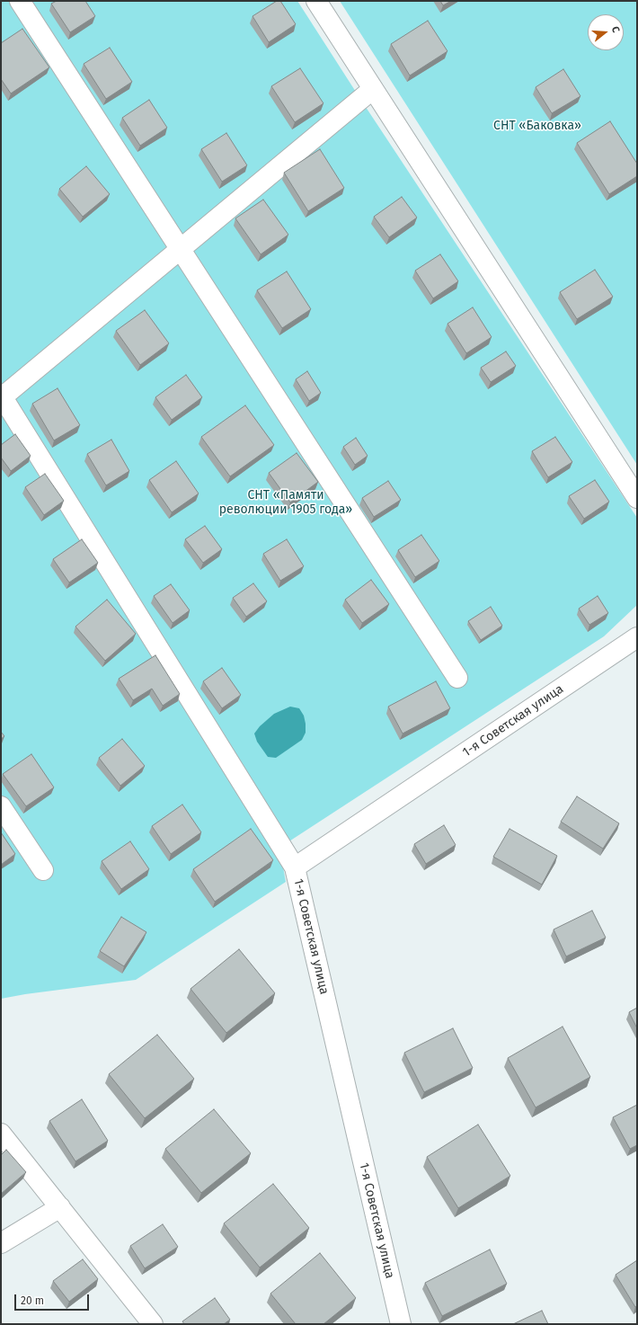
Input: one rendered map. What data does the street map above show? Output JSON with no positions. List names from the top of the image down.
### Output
{
  "streets": {
    "street": ["1-я Советская улица"]
  },
  "parks": ["СНТ «Баковка»", "СНТ «Памяти революции 1905 года»"],
  "scale_bar": "20 m",
  "north": "right"
}
